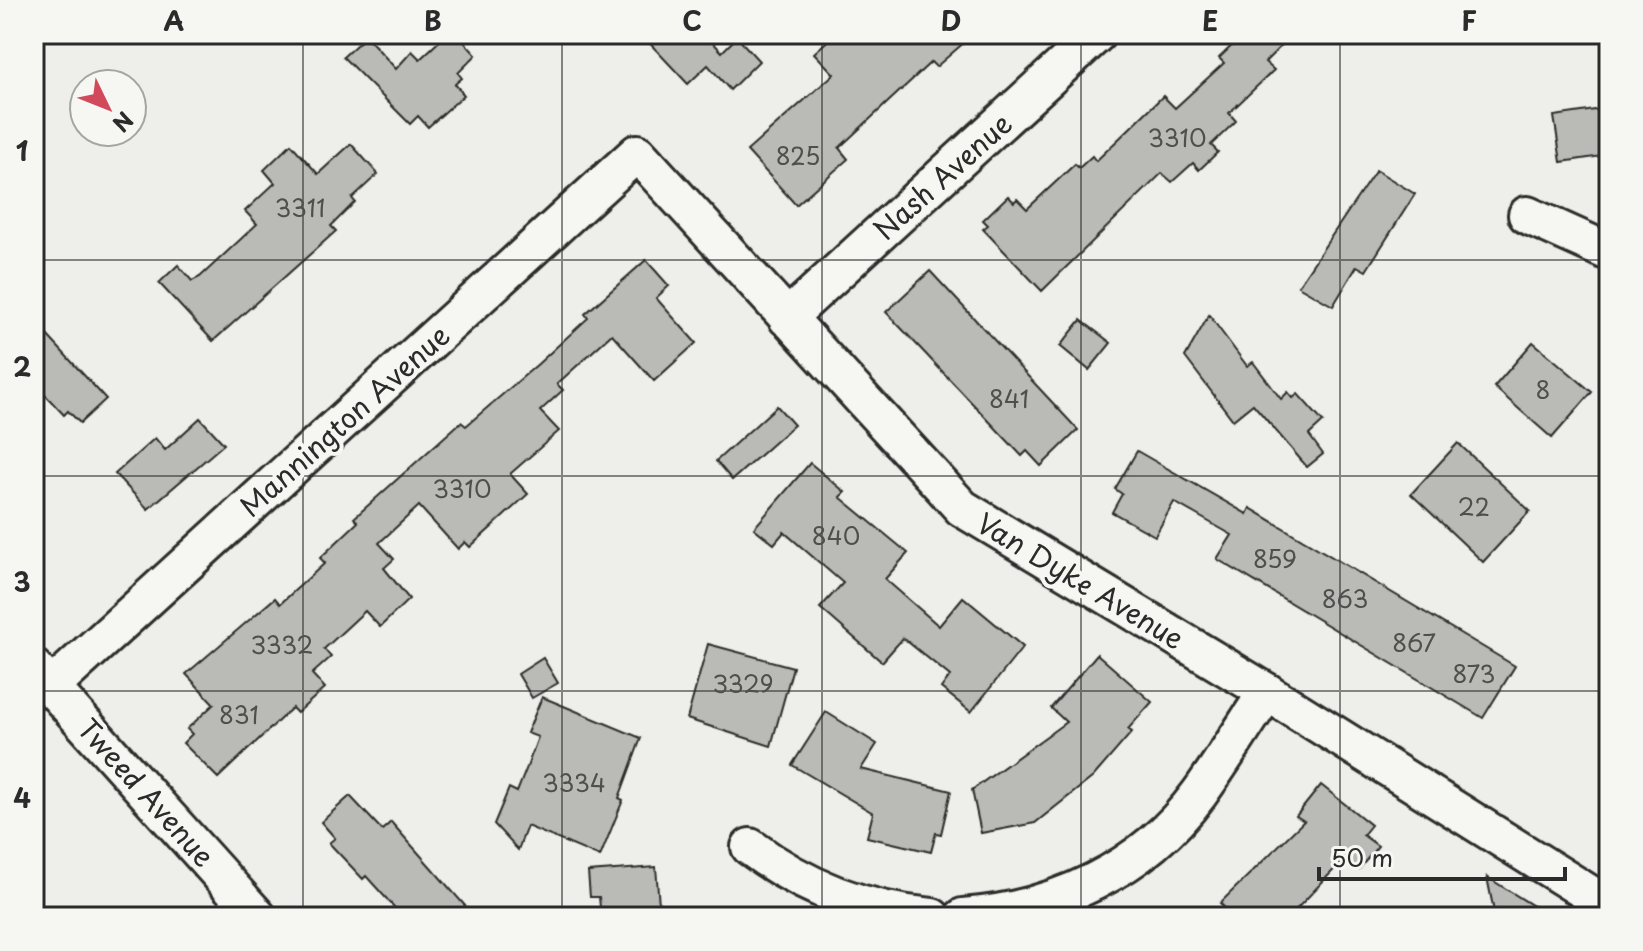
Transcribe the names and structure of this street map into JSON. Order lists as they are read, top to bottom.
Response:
{
  "streets": {
    "street": [
      "Nash Avenue",
      "Mannington Avenue",
      "Van Dyke Avenue",
      "Tweed Avenue"
    ]
  },
  "crossings": [
    ["Nash Avenue", "Van Dyke Avenue"],
    ["Mannington Avenue", "Van Dyke Avenue"],
    ["Mannington Avenue", "Tweed Avenue"]
  ],
  "house_numbers": [
    "3310",
    "825",
    "3311",
    "8",
    "841",
    "3310",
    "22",
    "840",
    "859",
    "863",
    "867",
    "3332",
    "873",
    "3329",
    "831",
    "3334"
  ],
  "scale_bar": "50 m",
  "north": "bottom right",
  "grid": {
    "columns": [
      "A",
      "B",
      "C",
      "D",
      "E",
      "F"
    ],
    "rows": [
      "1",
      "2",
      "3",
      "4"
    ]
  }
}
